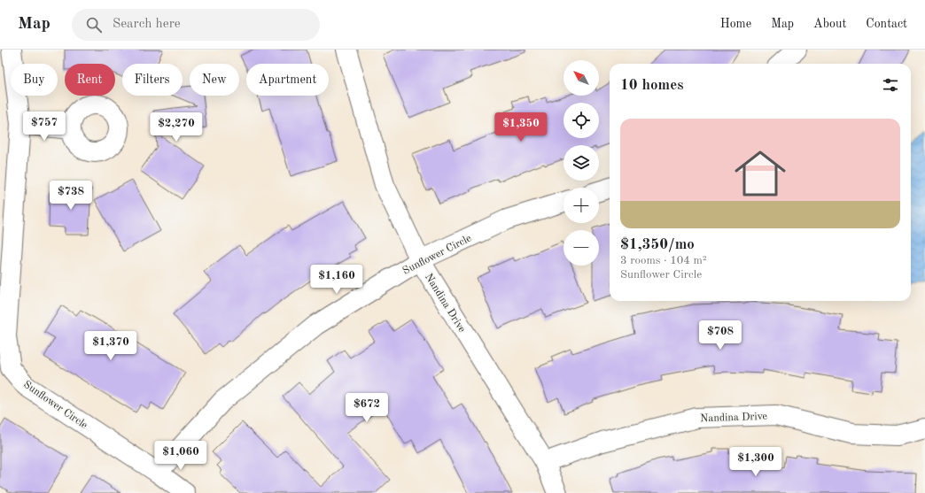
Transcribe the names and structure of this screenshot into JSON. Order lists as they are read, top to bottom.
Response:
{
  "streets": {
    "street": ["Sunflower Circle", "Nandina Drive"]
  },
  "crossings": [
    ["Sunflower Circle", "Nandina Drive"]
  ],
  "north": "top left",
  "page": {
    "header": "Map",
    "search": "Search here",
    "nav": [
      "Home",
      "Map",
      "About",
      "Contact"
    ],
    "map_buttons": ["+", "−"],
    "chip": [
      "Buy",
      "Rent",
      "Filters",
      "New",
      "Apartment"
    ],
    "heading": "10 homes",
    "list": [
      {
        "name": "$1,350/mo",
        "note": "3 rooms · 104 m² · Sunflower Circle"
      }
    ],
    "price": [
      "$757",
      "$2,270",
      "$1,350",
      "$738",
      "$1,160",
      "$708",
      "$1,370",
      "$672",
      "$1,060",
      "$1,300"
    ]
  }
}
